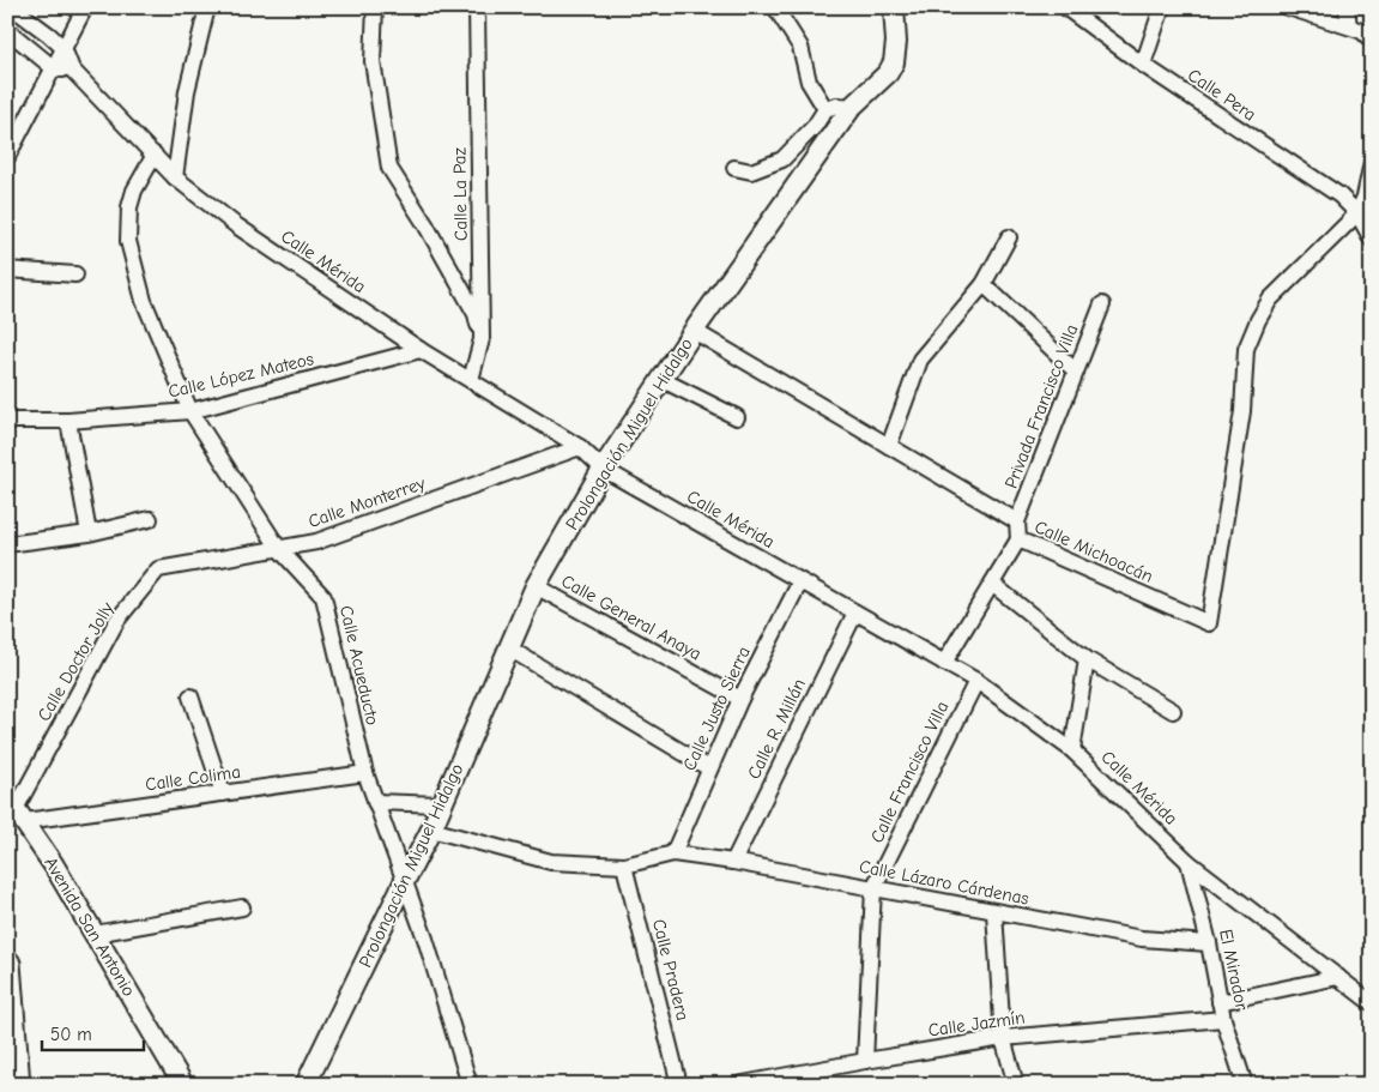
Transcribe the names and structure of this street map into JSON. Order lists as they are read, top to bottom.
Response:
{
  "streets": {
    "street": [
      "Calle Pera",
      "Calle La Paz",
      "Calle Mérida",
      "Calle López Mateos",
      "Privada Francisco Villa",
      "Prolongación Miguel Hidalgo",
      "Calle Monterrey",
      "Calle Michoacán",
      "Calle General Anaya",
      "Calle Doctor Jolly",
      "Calle Acueducto",
      "Calle Justo Sierra",
      "Calle R. Millán",
      "Calle Francisco Villa",
      "Calle Colima",
      "Calle Lázaro Cárdenas",
      "Avenida San Antonio",
      "Calle Pradera",
      "El Mirador",
      "Calle Jazmín"
    ]
  },
  "crossings": [
    ["Calle Pera", "Calle Michoacán"],
    ["Calle La Paz", "Calle Mérida"],
    ["Calle Mérida", "Calle López Mateos"],
    ["Calle Mérida", "Prolongación Miguel Hidalgo"],
    ["Calle Mérida", "Calle Monterrey"],
    ["Calle Mérida", "Calle Acueducto"],
    ["Calle Mérida", "Calle Justo Sierra"],
    ["Calle Mérida", "Calle R. Millán"],
    ["Calle Mérida", "Calle Francisco Villa"],
    ["Calle Mérida", "El Mirador"],
    ["Calle López Mateos", "Calle Acueducto"],
    ["Privada Francisco Villa", "Calle Michoacán"],
    ["Prolongación Miguel Hidalgo", "Calle Michoacán"],
    ["Prolongación Miguel Hidalgo", "Calle General Anaya"],
    ["Prolongación Miguel Hidalgo", "Calle Acueducto"],
    ["Calle Monterrey", "Calle Doctor Jolly"],
    ["Calle Monterrey", "Calle Acueducto"],
    ["Calle General Anaya", "Calle Justo Sierra"],
    ["Calle Doctor Jolly", "Calle Colima"],
    ["Calle Doctor Jolly", "Avenida San Antonio"],
    ["Calle Acueducto", "Calle Colima"],
    ["Calle Justo Sierra", "Calle Lázaro Cárdenas"],
    ["Calle R. Millán", "Calle Lázaro Cárdenas"],
    ["Calle Francisco Villa", "Calle Lázaro Cárdenas"],
    ["Calle Francisco Villa", "Calle Jazmín"],
    ["Calle Colima", "Avenida San Antonio"],
    ["Calle Lázaro Cárdenas", "El Mirador"],
    ["El Mirador", "Calle Jazmín"]
  ],
  "scale_bar": "50 m"
}
